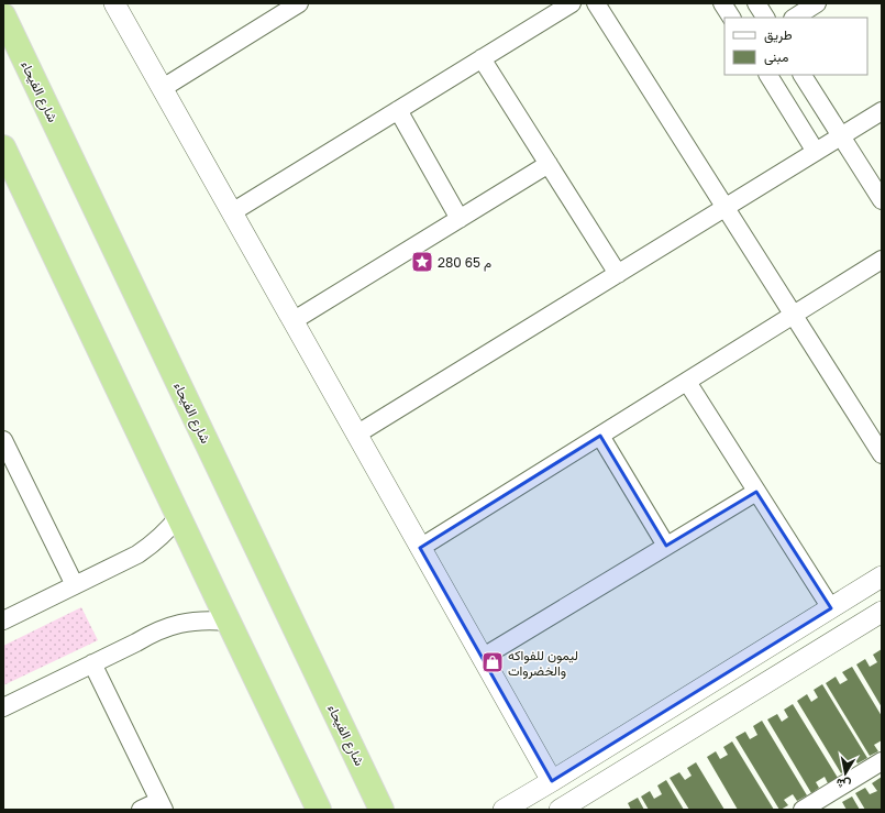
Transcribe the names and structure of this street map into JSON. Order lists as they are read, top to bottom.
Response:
{
  "streets": {
    "highway": ["شارع الفيحاء"]
  },
  "places": {
    "place": ["280 م 65"],
    "shop": ["ليمون للفواكه والخضروات"]
  },
  "legend": ["طريق", "مبنى"],
  "north": "bottom"
}
